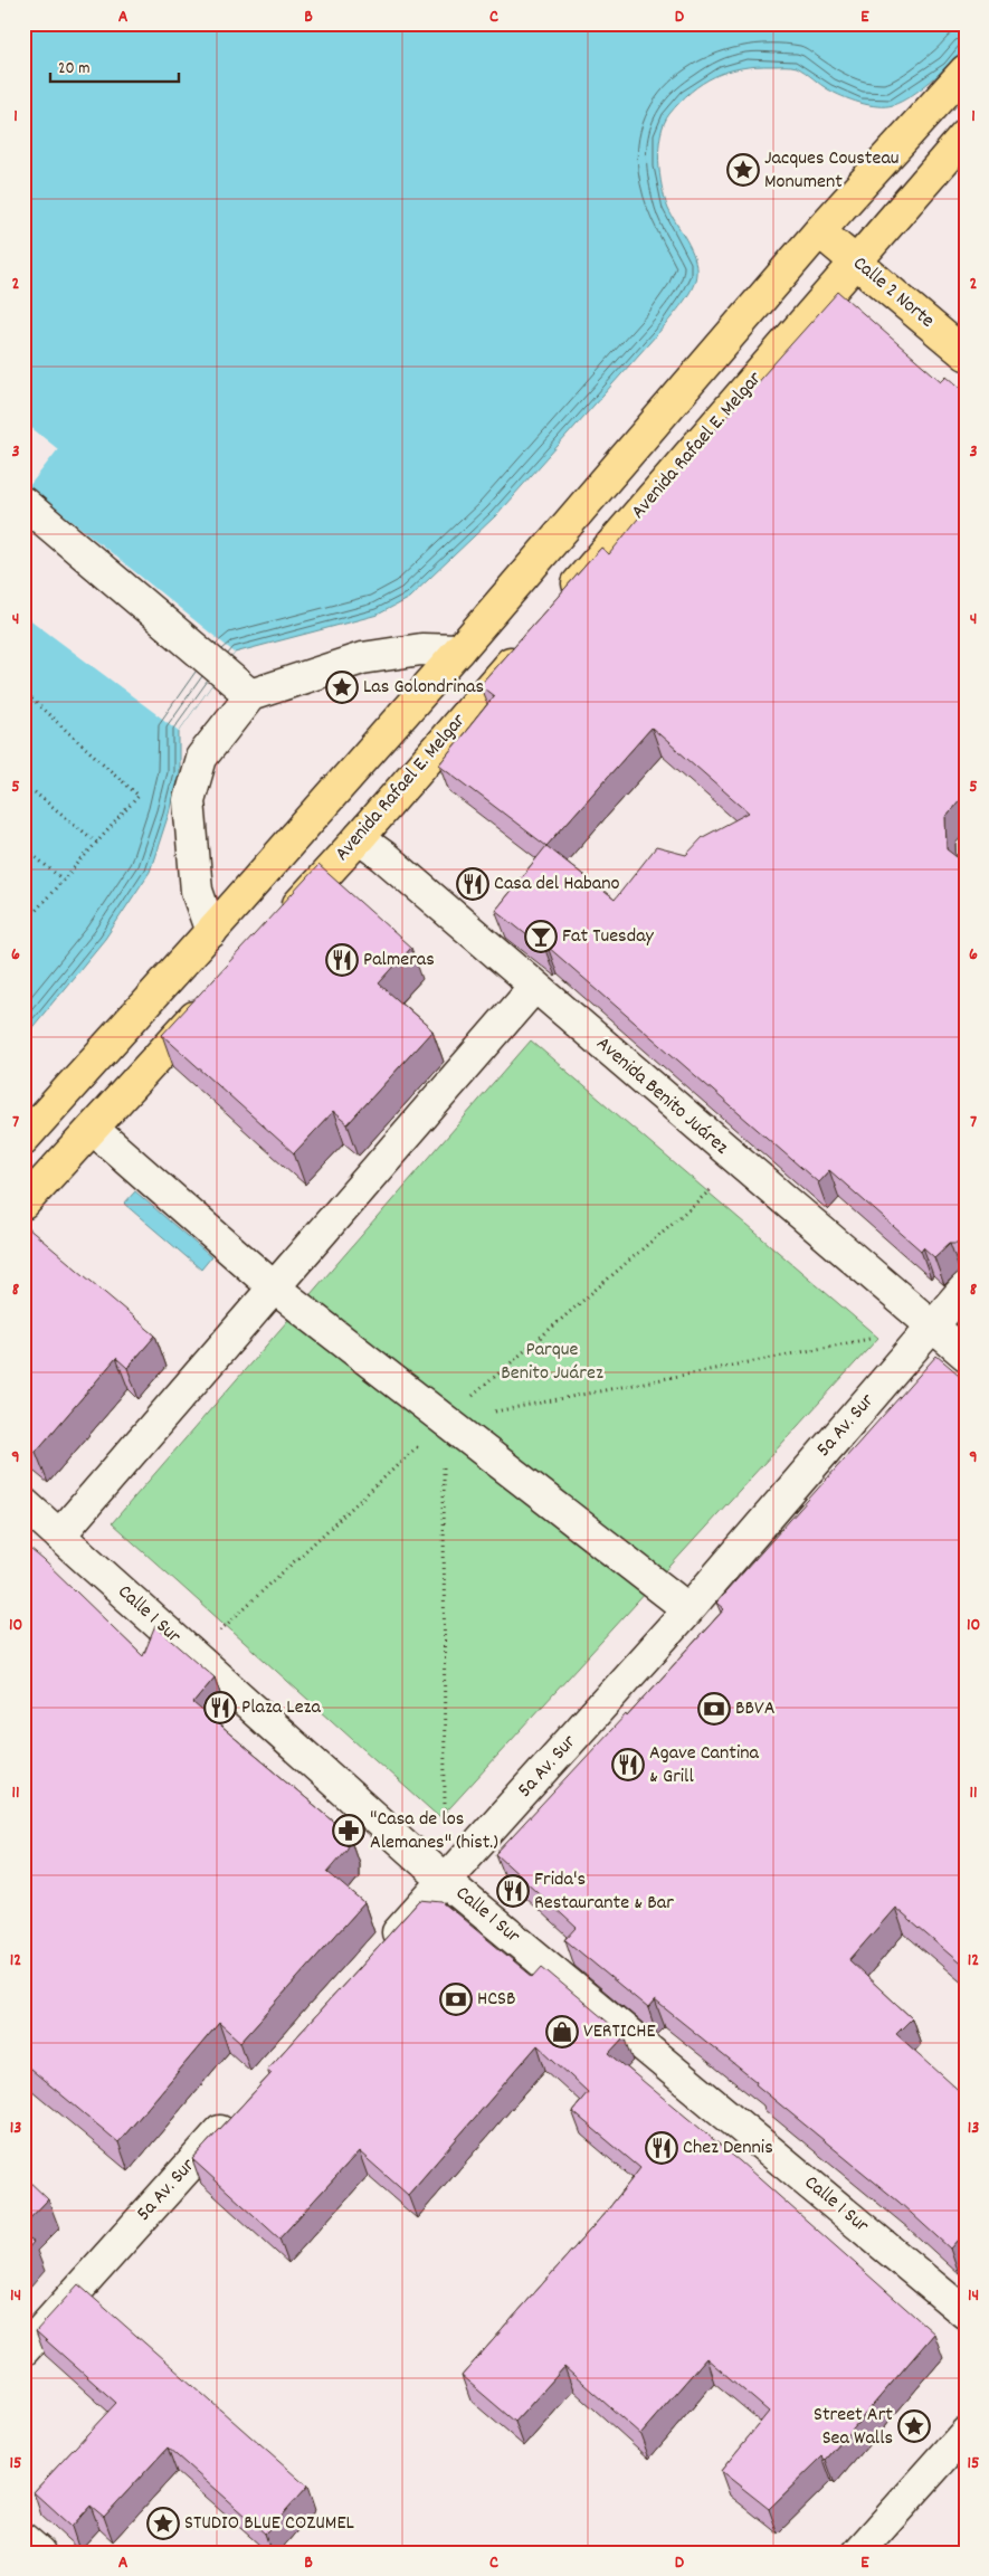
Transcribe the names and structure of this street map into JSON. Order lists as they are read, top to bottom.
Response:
{
  "streets": {
    "main road": ["Calle 2 Norte", "Avenida Rafael E. Melgar"],
    "street": ["Avenida Benito Juárez", "5a Av. Sur", "Calle 1 Sur"]
  },
  "crossings": [
    ["Calle 2 Norte", "Avenida Rafael E. Melgar"],
    ["Avenida Rafael E. Melgar", "Avenida Benito Juárez"],
    ["Avenida Benito Juárez", "5a Av. Sur"],
    ["5a Av. Sur", "Calle 1 Sur"]
  ],
  "parks": ["Parque Benito Juárez"],
  "places": {
    "place": [
      "Jacques Cousteau Monument",
      "Las Golondrinas",
      "Street Art Sea Walls",
      "STUDIO BLUE COZUMEL"
    ],
    "restaurant": [
      "Casa del Habano",
      "Palmeras",
      "Plaza Leza",
      "Agave Cantina & Grill",
      "Frida's Restaurante & Bar",
      "Chez Dennis"
    ],
    "bar": ["Fat Tuesday"],
    "bank": ["BBVA", "HCSB"],
    "pharmacy": ["\"Casa de los Alemanes\" (hist.)"],
    "shop": ["VERTICHE"]
  },
  "scale_bar": "20 m",
  "grid": {
    "columns": [
      "A",
      "B",
      "C",
      "D",
      "E"
    ],
    "rows": [
      "1",
      "2",
      "3",
      "4",
      "5",
      "6",
      "7",
      "8",
      "9",
      "10",
      "11",
      "12",
      "13",
      "14",
      "15"
    ]
  }
}
